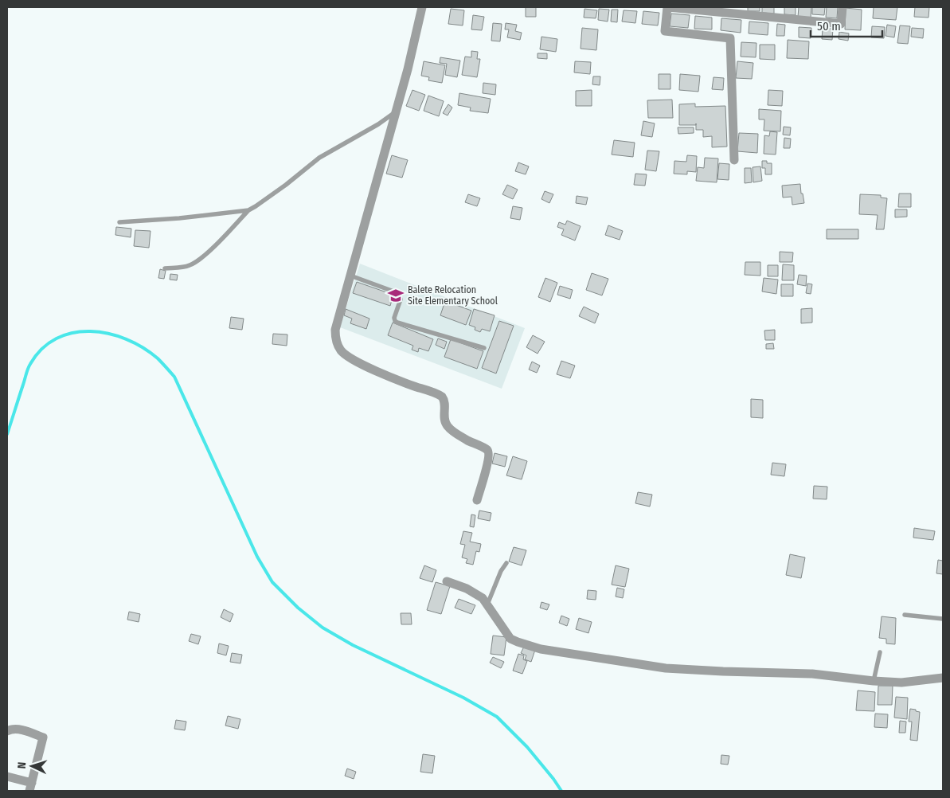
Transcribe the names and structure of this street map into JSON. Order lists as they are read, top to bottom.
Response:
{
  "places": {
    "school or university": ["Balete Relocation Site Elementary School"]
  },
  "scale_bar": "50 m",
  "north": "left"
}
